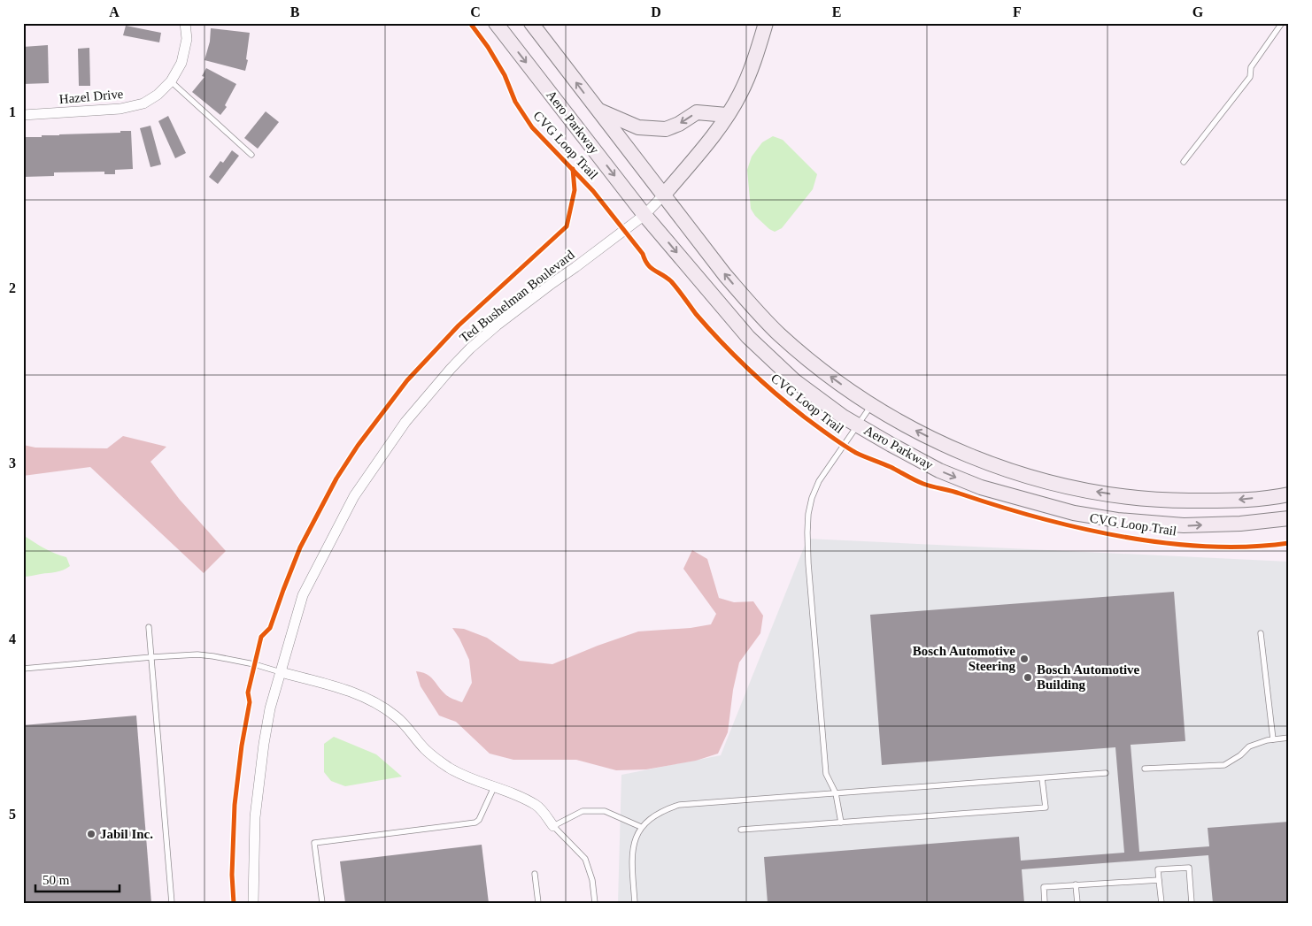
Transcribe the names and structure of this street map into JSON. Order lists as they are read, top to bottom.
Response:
{
  "streets": {
    "main road": ["Aero Parkway"],
    "street": ["Hazel Drive", "Ted Bushelman Boulevard"],
    "cycle path": ["CVG Loop Trail"]
  },
  "crossings": [
    ["Aero Parkway", "Ted Bushelman Boulevard"]
  ],
  "places": ["Bosch Automotive Steering", "Bosch Automotive Building", "Jabil Inc."],
  "scale_bar": "50 m",
  "grid": {
    "columns": [
      "A",
      "B",
      "C",
      "D",
      "E",
      "F",
      "G"
    ],
    "rows": [
      "1",
      "2",
      "3",
      "4",
      "5"
    ]
  }
}
